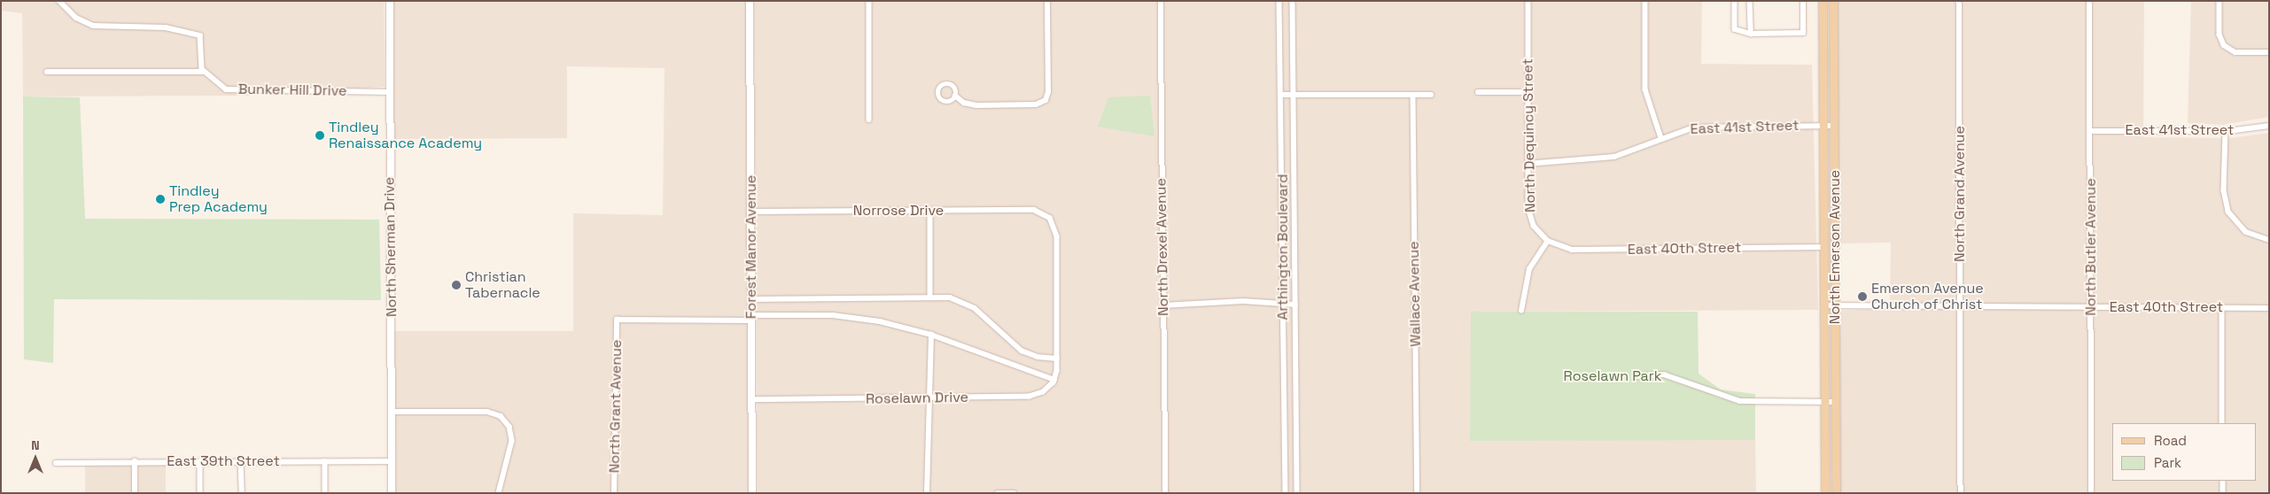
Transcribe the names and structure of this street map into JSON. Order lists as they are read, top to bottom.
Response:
{
  "streets": {
    "main road": ["North Sherman Drive", "Forest Manor Avenue", "North Emerson Avenue"],
    "street": [
      "Bunker Hill Drive",
      "East 41st Street",
      "North Dequincy Street",
      "North Grand Avenue",
      "Norrose Drive",
      "North Drexel Avenue",
      "Arthington Boulevard",
      "North Butler Avenue",
      "East 40th Street",
      "Wallace Avenue",
      "Roselawn Drive",
      "North Grant Avenue",
      "East 39th Street"
    ]
  },
  "crossings": [
    ["Bunker Hill Drive", "North Sherman Drive"],
    ["East 41st Street", "North Dequincy Street"],
    ["East 41st Street", "North Emerson Avenue"],
    ["East 41st Street", "North Butler Avenue"],
    ["North Dequincy Street", "East 40th Street"],
    ["North Grand Avenue", "East 40th Street"],
    ["Norrose Drive", "Forest Manor Avenue"],
    ["North Sherman Drive", "East 39th Street"],
    ["Forest Manor Avenue", "Roselawn Drive"],
    ["Forest Manor Avenue", "North Grant Avenue"],
    ["North Emerson Avenue", "East 40th Street"],
    ["North Butler Avenue", "East 40th Street"]
  ],
  "parks": ["Roselawn Park"],
  "places": [
    "Tindley Renaissance Academy",
    "Tindley Prep Academy",
    "Christian Tabernacle",
    "Emerson Avenue Church of Christ"
  ],
  "legend": ["Road", "Park"],
  "north": "top"
}
